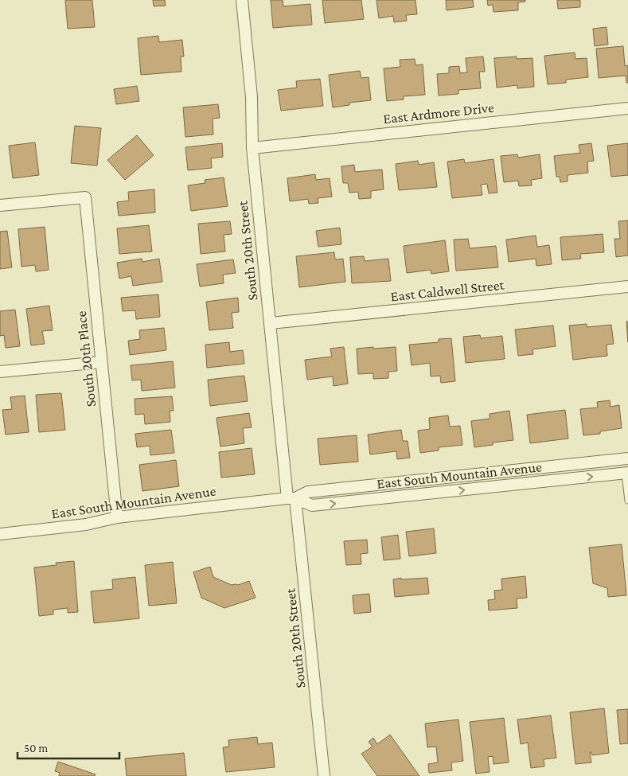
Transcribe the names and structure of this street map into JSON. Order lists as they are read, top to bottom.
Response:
{
  "streets": {
    "street": [
      "East Ardmore Drive",
      "South 20th Street",
      "East Caldwell Street",
      "South 20th Place",
      "East South Mountain Avenue"
    ]
  },
  "crossings": [
    ["East Ardmore Drive", "South 20th Street"],
    ["South 20th Street", "East Caldwell Street"],
    ["South 20th Street", "East South Mountain Avenue"],
    ["South 20th Place", "East South Mountain Avenue"]
  ],
  "scale_bar": "50 m"
}
